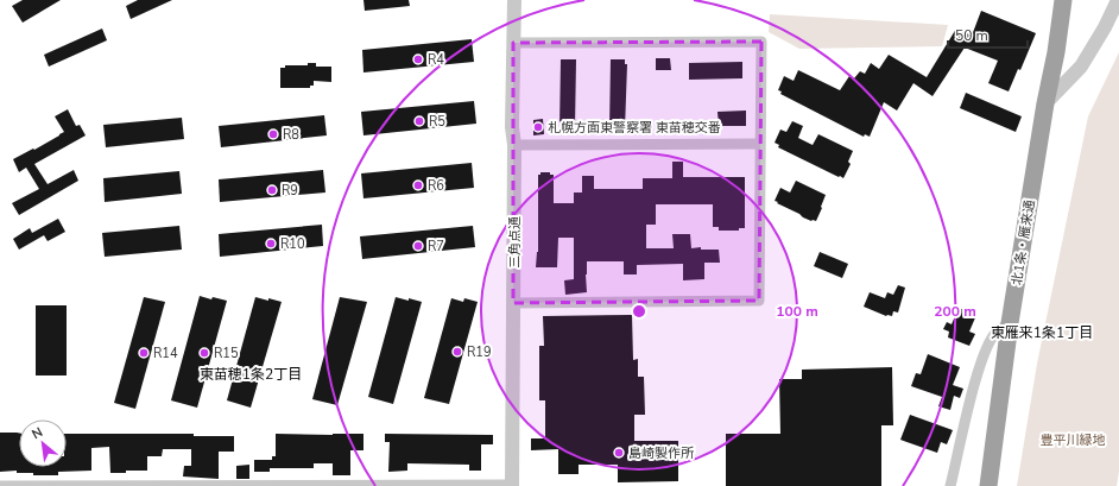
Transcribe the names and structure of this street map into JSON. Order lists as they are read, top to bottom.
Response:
{
  "streets": {
    "highway": ["北1条・雁来通"],
    "street": ["三角点通"]
  },
  "districts": ["東雁来1条1丁目", "東苗穂1条2丁目"],
  "parks": ["豊平川緑地"],
  "places": [
    "R4",
    "R5",
    "札幌方面東警察署 東苗穂交番",
    "R8",
    "R6",
    "R9",
    "R10",
    "R7",
    "R19",
    "R14",
    "R15",
    "島崎製作所"
  ],
  "scale_bar": "50 m",
  "north": "top left",
  "rings": ["100 m", "200 m"]
}
